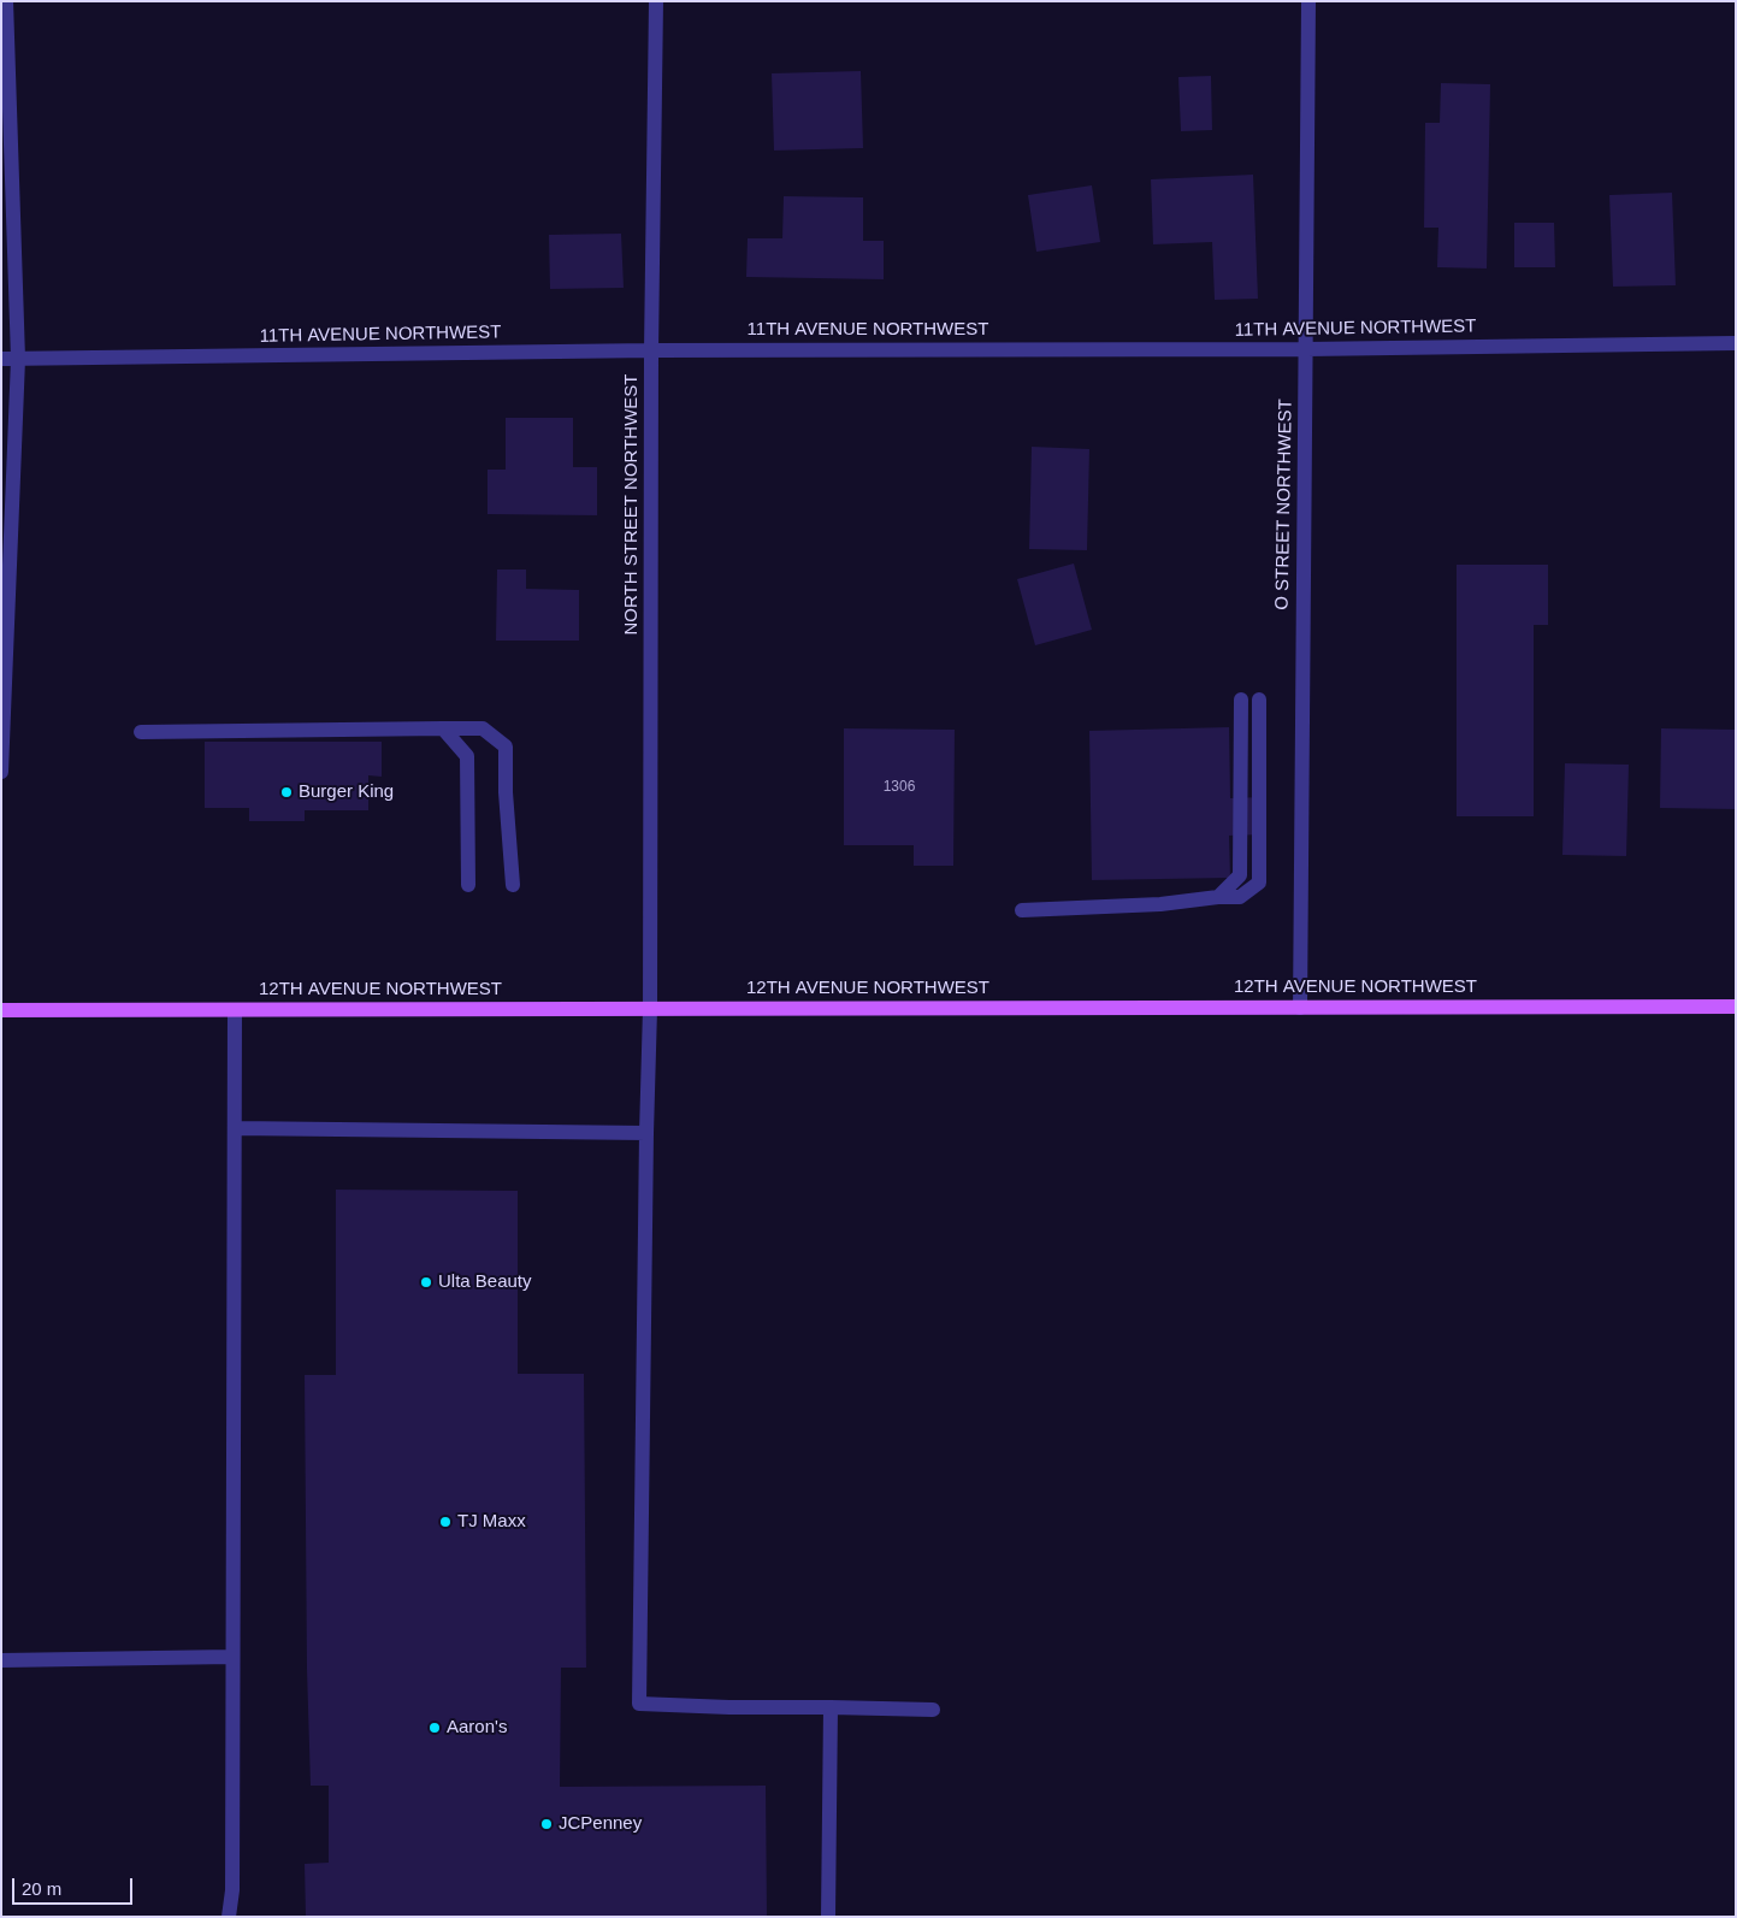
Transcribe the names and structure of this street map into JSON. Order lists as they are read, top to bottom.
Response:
{
  "streets": {
    "main road": ["12TH AVENUE NORTHWEST"],
    "street": ["11TH AVENUE NORTHWEST", "NORTH STREET NORTHWEST", "O STREET NORTHWEST"]
  },
  "crossings": [
    ["11TH AVENUE NORTHWEST", "NORTH STREET NORTHWEST"],
    ["11TH AVENUE NORTHWEST", "O STREET NORTHWEST"],
    ["NORTH STREET NORTHWEST", "12TH AVENUE NORTHWEST"],
    ["O STREET NORTHWEST", "12TH AVENUE NORTHWEST"]
  ],
  "places": [
    "Burger King",
    "Ulta Beauty",
    "TJ Maxx",
    "Aaron's",
    "JCPenney"
  ],
  "house_numbers": ["1306"],
  "scale_bar": "20 m"
}
